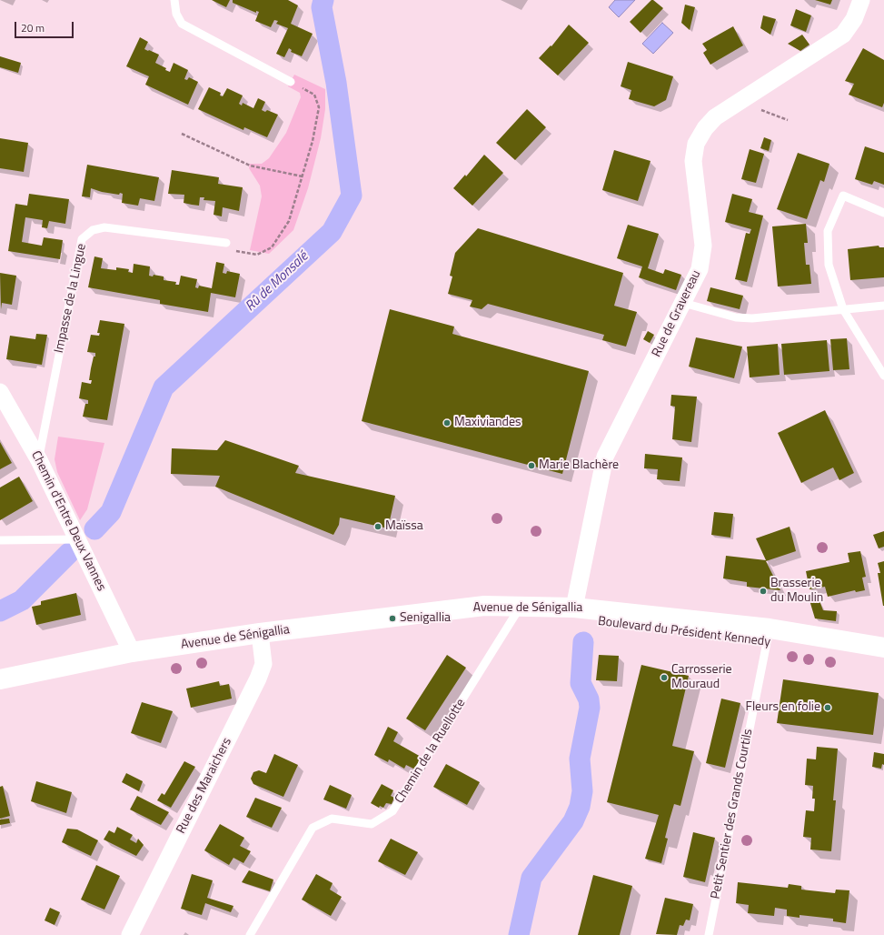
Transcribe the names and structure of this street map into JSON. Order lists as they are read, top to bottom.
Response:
{
  "streets": {
    "main road": ["Avenue de Sénigallia", "Boulevard du Président Kennedy"],
    "street": ["Rue de Gravereau", "Chemin d'Entre Deux Vannes", "Rue des Maraichers"],
    "lane": ["Impasse de la Lingue", "Chemin de la Ruellotte", "Petit Sentier des Grands Courtils"]
  },
  "crossings": [
    ["Impasse de la Lingue", "Chemin d'Entre Deux Vannes"],
    ["Rue de Gravereau", "Avenue de Sénigallia"],
    ["Chemin d'Entre Deux Vannes", "Avenue de Sénigallia"],
    ["Avenue de Sénigallia", "Boulevard du Président Kennedy"],
    ["Avenue de Sénigallia", "Chemin de la Ruellotte"],
    ["Avenue de Sénigallia", "Rue des Maraichers"],
    ["Avenue de Sénigallia", "Petit Sentier des Grands Courtils"],
    ["Boulevard du Président Kennedy", "Chemin de la Ruellotte"],
    ["Boulevard du Président Kennedy", "Petit Sentier des Grands Courtils"]
  ],
  "water": ["Rû de Monsalé"],
  "places": [
    "Maxiviandes",
    "Marie Blachère",
    "Maïssa",
    "Brasserie du Moulin",
    "Senigallia",
    "Carrosserie Mouraud",
    "Fleurs en folie"
  ],
  "scale_bar": "20 m"
}
